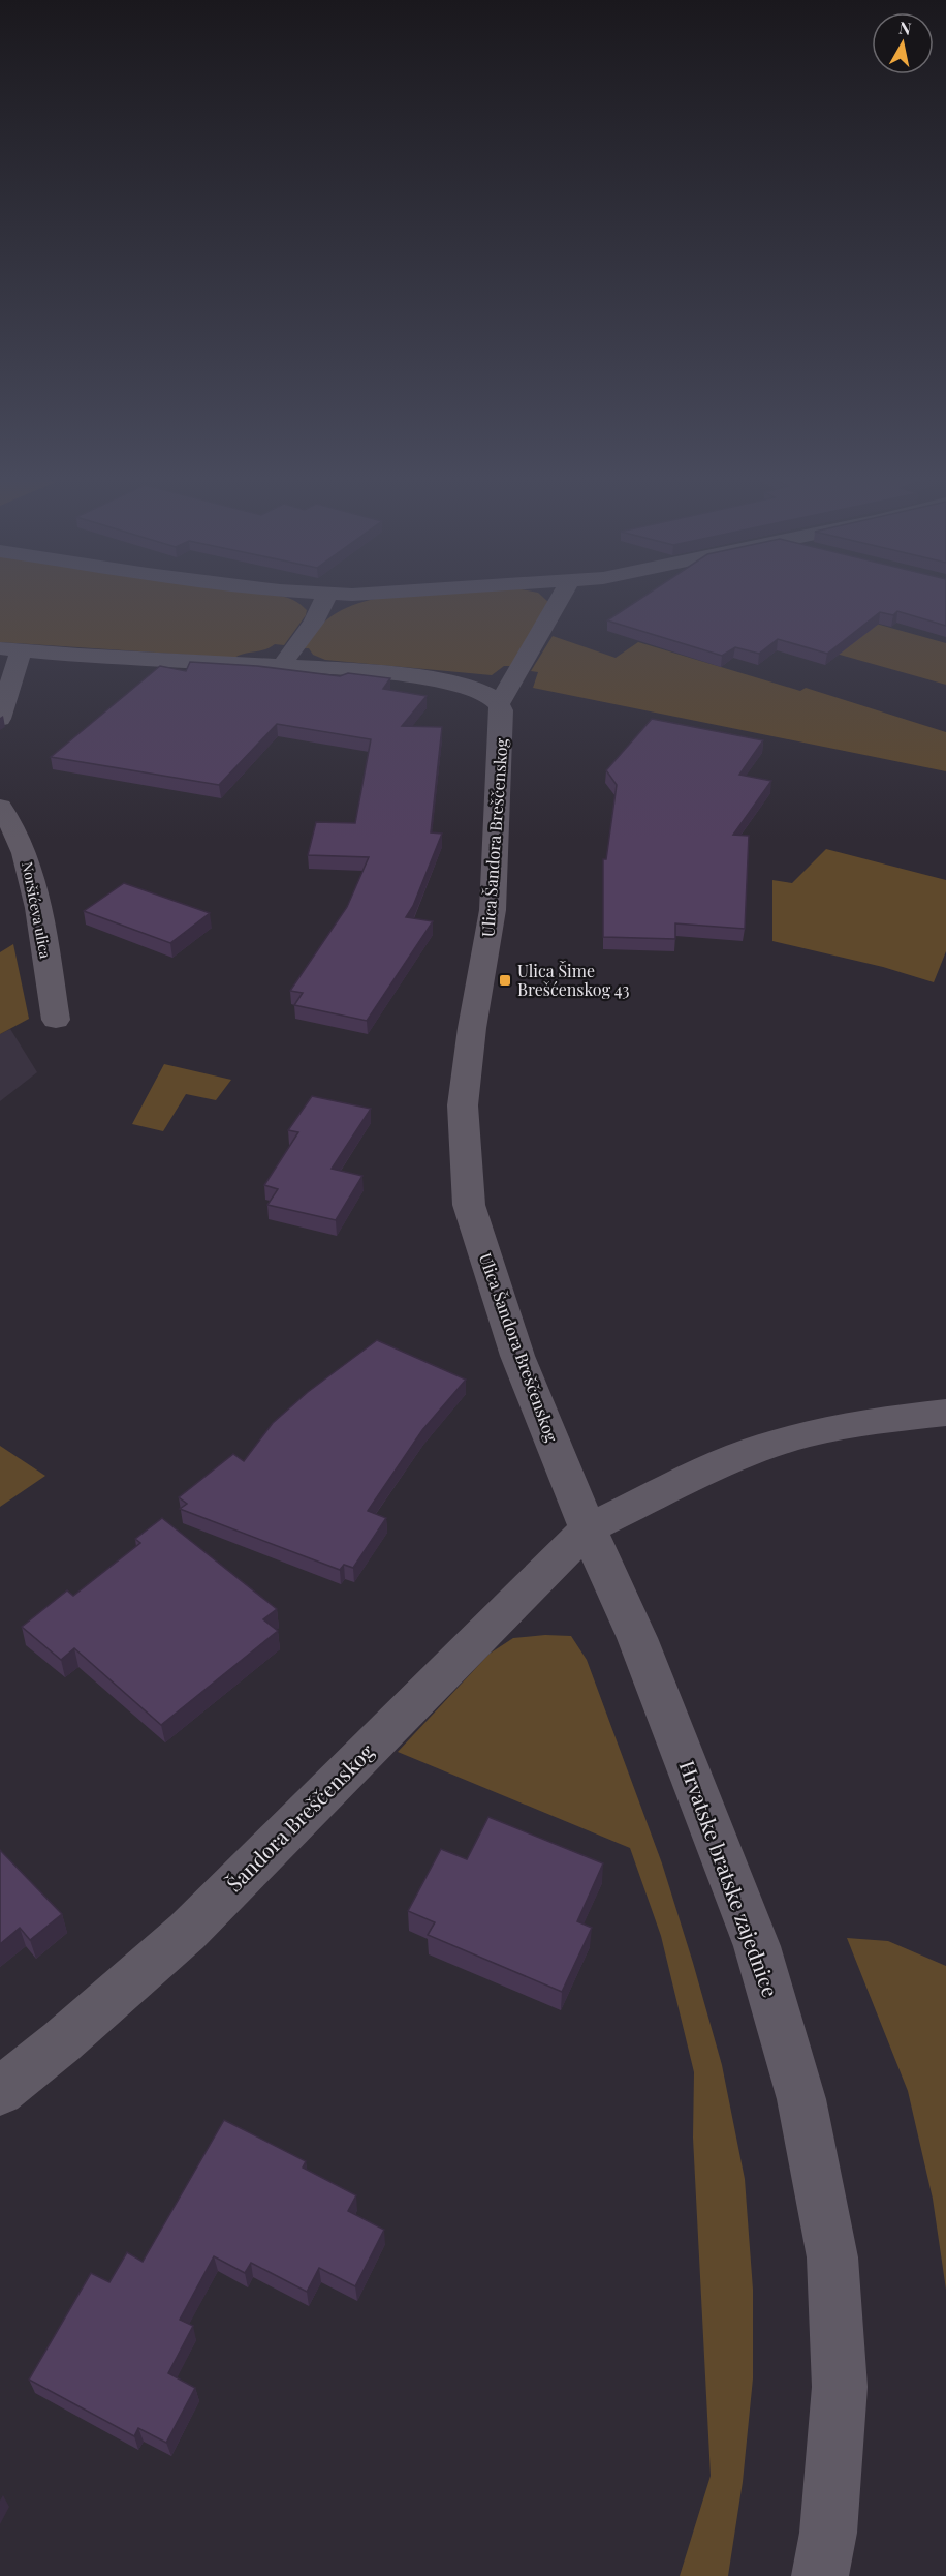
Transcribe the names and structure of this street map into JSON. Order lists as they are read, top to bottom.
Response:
{
  "streets": {
    "street": [
      "Ulica Šandora Breščenskog",
      "Noršićeva ulica",
      "Šandora Breščenskog",
      "Hrvatske bratske zajednice"
    ]
  },
  "crossings": [
    ["Ulica Šandora Breščenskog", "Šandora Breščenskog"],
    ["Ulica Šandora Breščenskog", "Hrvatske bratske zajednice"],
    ["Šandora Breščenskog", "Hrvatske bratske zajednice"]
  ],
  "places": {
    "transit": ["Ulica Šime Brešćenskog 43"]
  },
  "north": "top"
}
